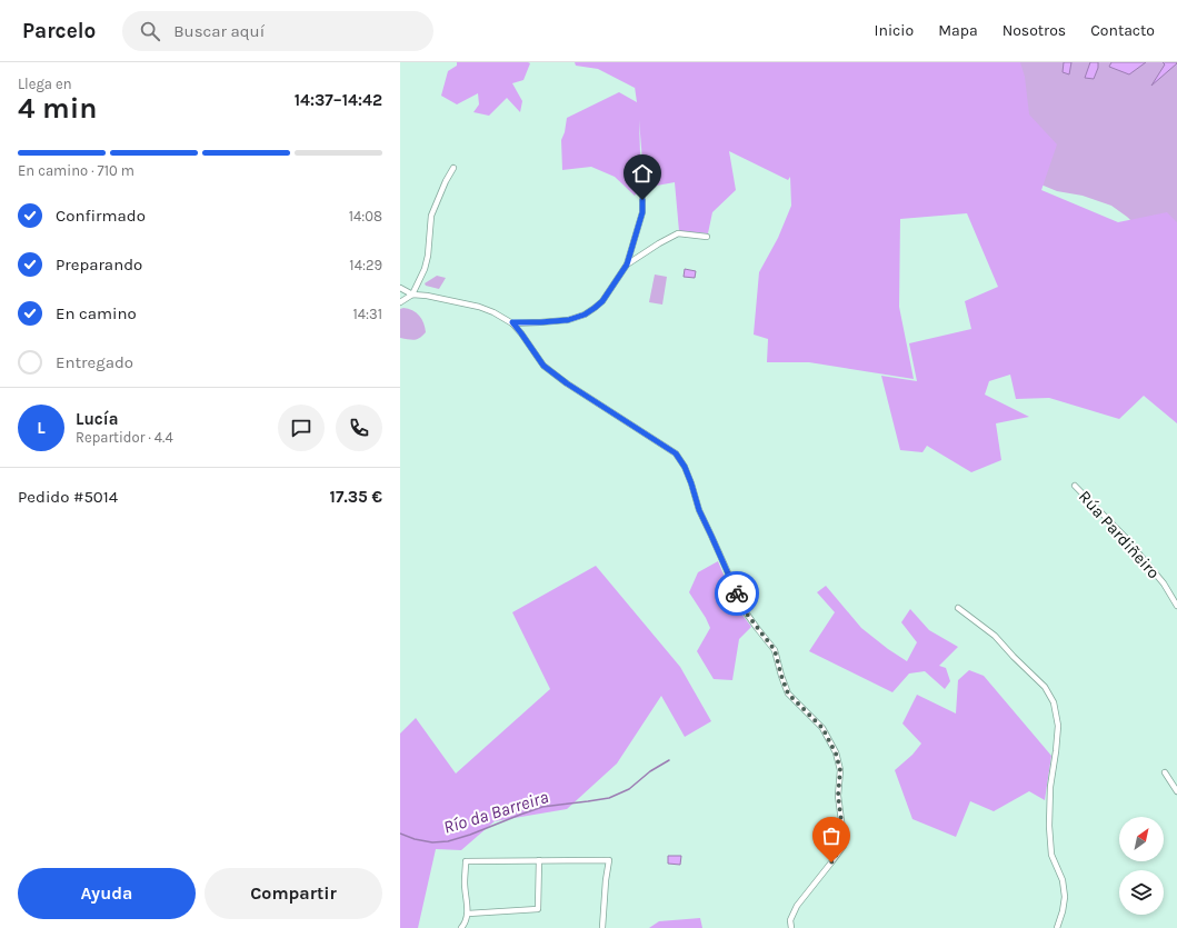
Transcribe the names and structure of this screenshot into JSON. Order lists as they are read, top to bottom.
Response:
{
  "streets": {
    "street": ["Rúa Pardiñeiro"]
  },
  "water": ["Río da Barreira"],
  "north": "top right",
  "page": {
    "header": "Parcelo",
    "search": "Buscar aquí",
    "nav": [
      "Inicio",
      "Mapa",
      "Nosotros",
      "Contacto"
    ],
    "heading": ["4 min", "Llega en", "14:37–14:42"],
    "panel": [
      "Lucía",
      "Repartidor · 4.4",
      "Pedido #5014",
      "17.35 €"
    ],
    "bar": "En camino · 710 m",
    "list": [
      ["Confirmado", "14:08"],
      ["Preparando", "14:29"],
      ["En camino", "14:31"],
      "Entregado"
    ],
    "round": "L",
    "buttons": ["Ayuda", "Compartir"]
  }
}
